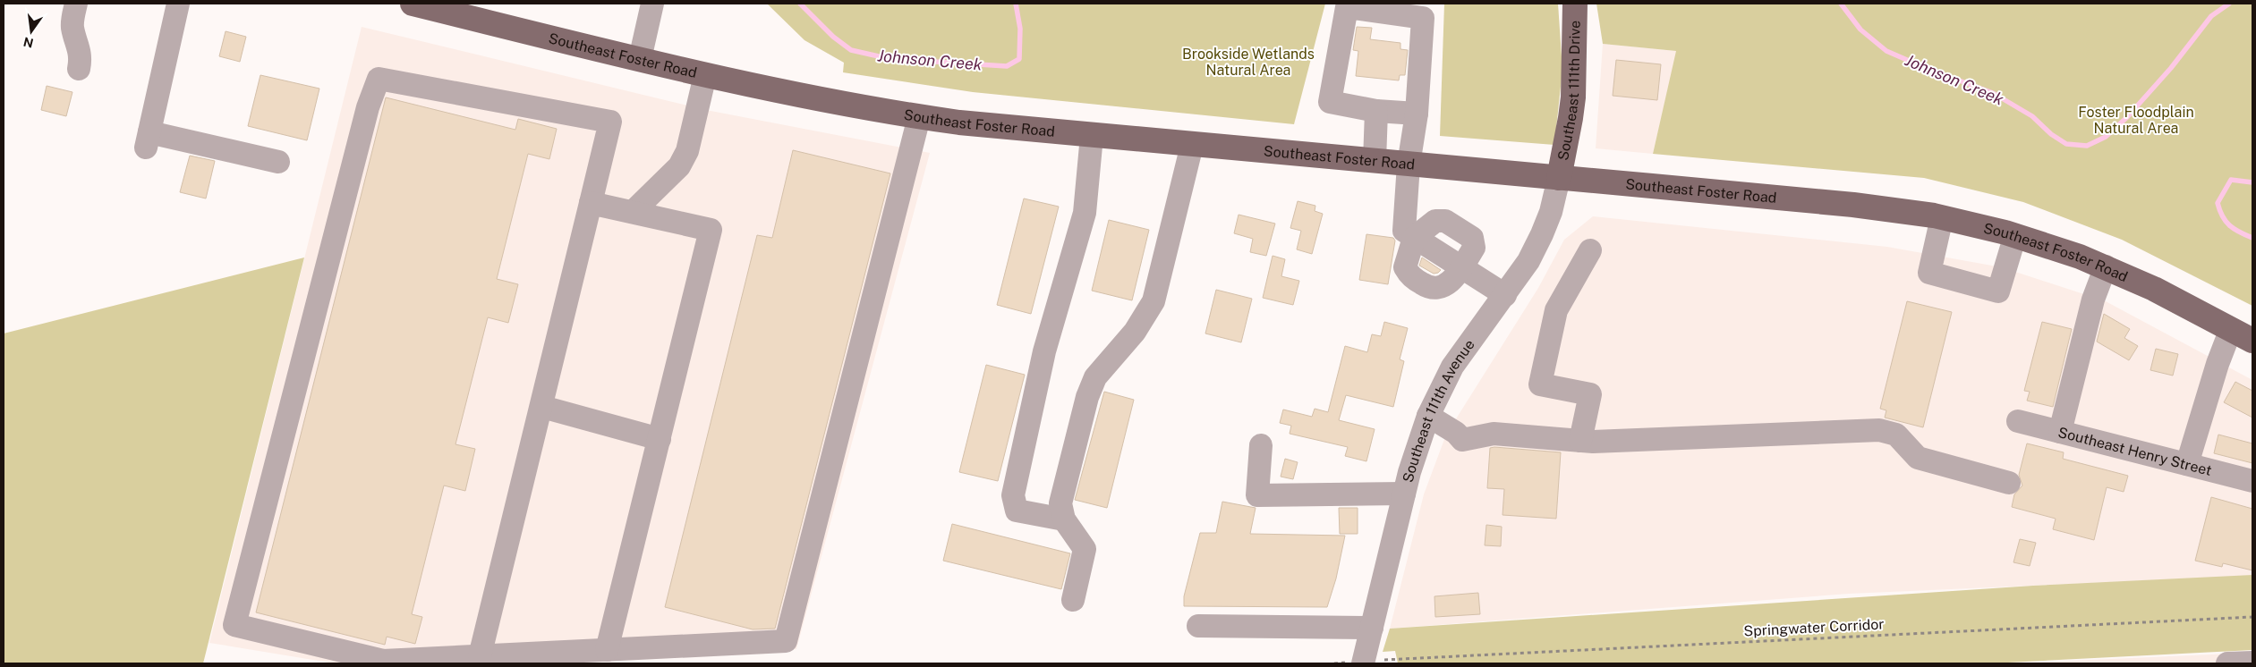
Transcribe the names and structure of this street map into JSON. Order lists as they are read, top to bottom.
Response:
{
  "streets": {
    "main road": ["Southeast Foster Road", "Southeast 111th Drive"],
    "street": ["Southeast 111th Avenue", "Southeast Henry Street"],
    "path": ["Springwater Corridor"]
  },
  "crossings": [
    ["Southeast Foster Road", "Southeast 111th Drive"],
    ["Southeast Foster Road", "Southeast 111th Avenue"],
    ["Southeast 111th Drive", "Southeast 111th Avenue"],
    ["Southeast 111th Avenue", "Springwater Corridor"]
  ],
  "water": ["Johnson Creek"],
  "parks": ["Brookside Wetlands Natural Area", "Foster Floodplain Natural Area"],
  "north": "bottom"
}
